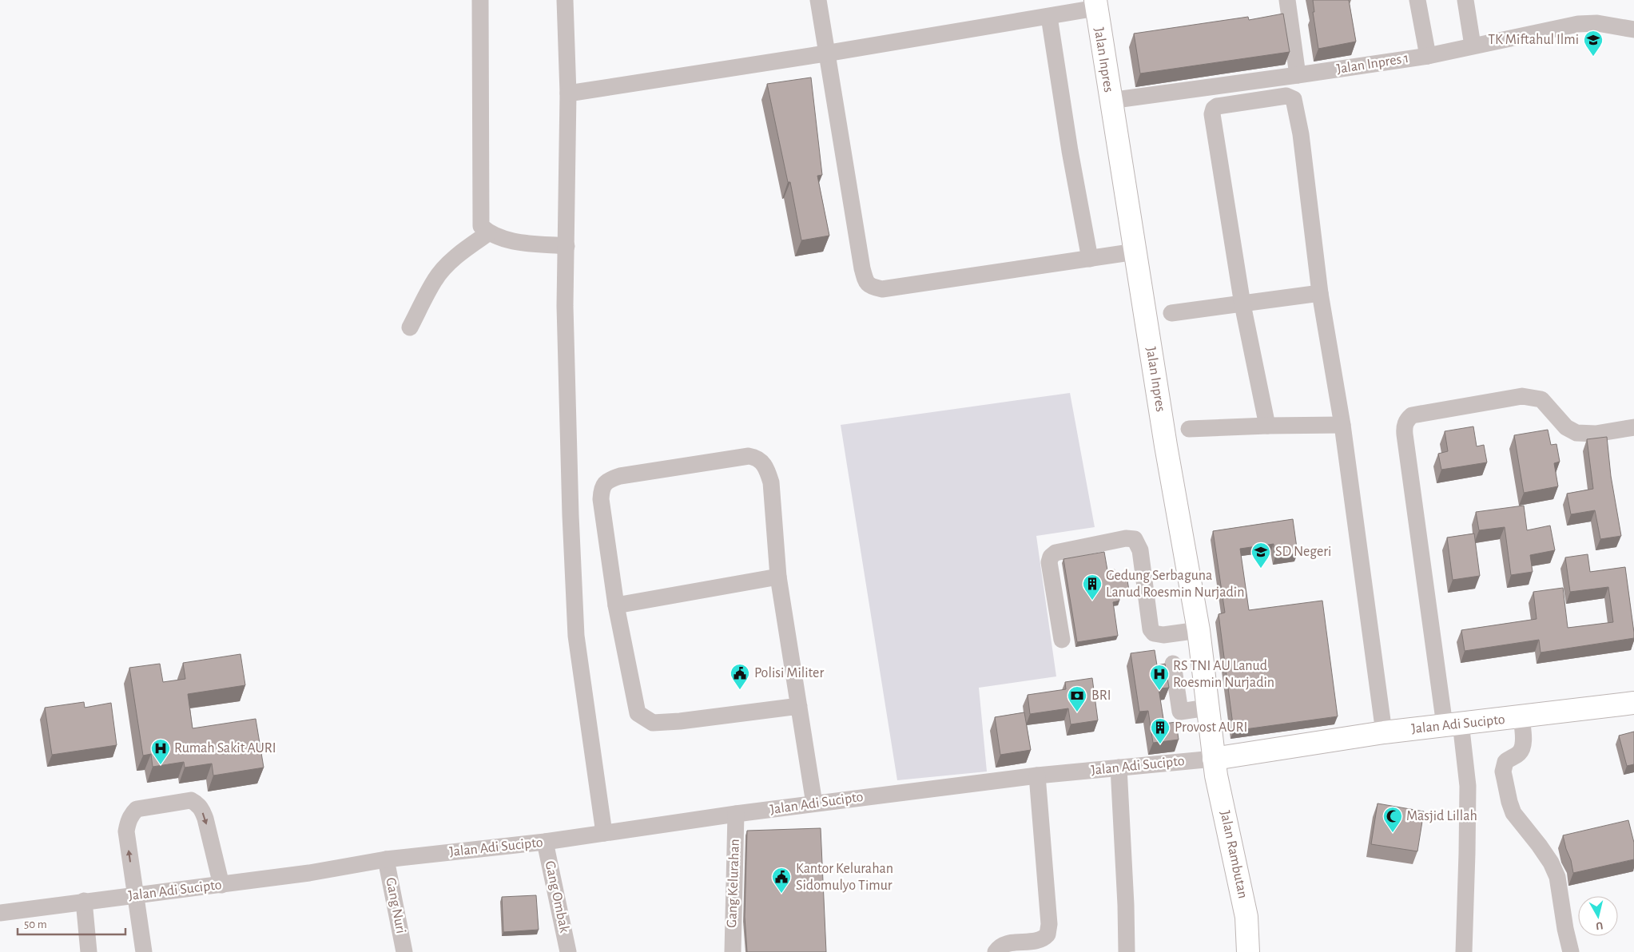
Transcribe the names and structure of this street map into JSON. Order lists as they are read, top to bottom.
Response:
{
  "streets": {
    "main road": ["Jalan Inpres", "Jalan Adi Sucipto", "Jalan Rambutan"],
    "street": [
      "Jalan Inpres 1",
      "Gang Kelurahan",
      "Gang Ombak",
      "Gang Nuri"
    ]
  },
  "crossings": [
    ["Jalan Inpres", "Jalan Inpres 1"],
    ["Jalan Inpres", "Jalan Adi Sucipto"],
    ["Jalan Inpres", "Jalan Rambutan"],
    ["Jalan Adi Sucipto", "Jalan Rambutan"],
    ["Jalan Adi Sucipto", "Gang Kelurahan"],
    ["Jalan Adi Sucipto", "Gang Ombak"],
    ["Jalan Adi Sucipto", "Gang Nuri"]
  ],
  "places": {
    "school or university": ["TK Miftahul Ilmi", "SD Negeri"],
    "building": ["Gedung Serbaguna Lanud Roesmin Nurjadin", "Provost AURI"],
    "public building": ["Polisi Militer", "Kantor Kelurahan Sidomulyo Timur"],
    "hospital": ["RS TNI AU Lanud Roesmin Nurjadin", "Rumah Sakit AURI"],
    "bank": ["BRI"],
    "mosque": ["Masjid Lillah"]
  },
  "scale_bar": "50 m",
  "north": "bottom"
}
